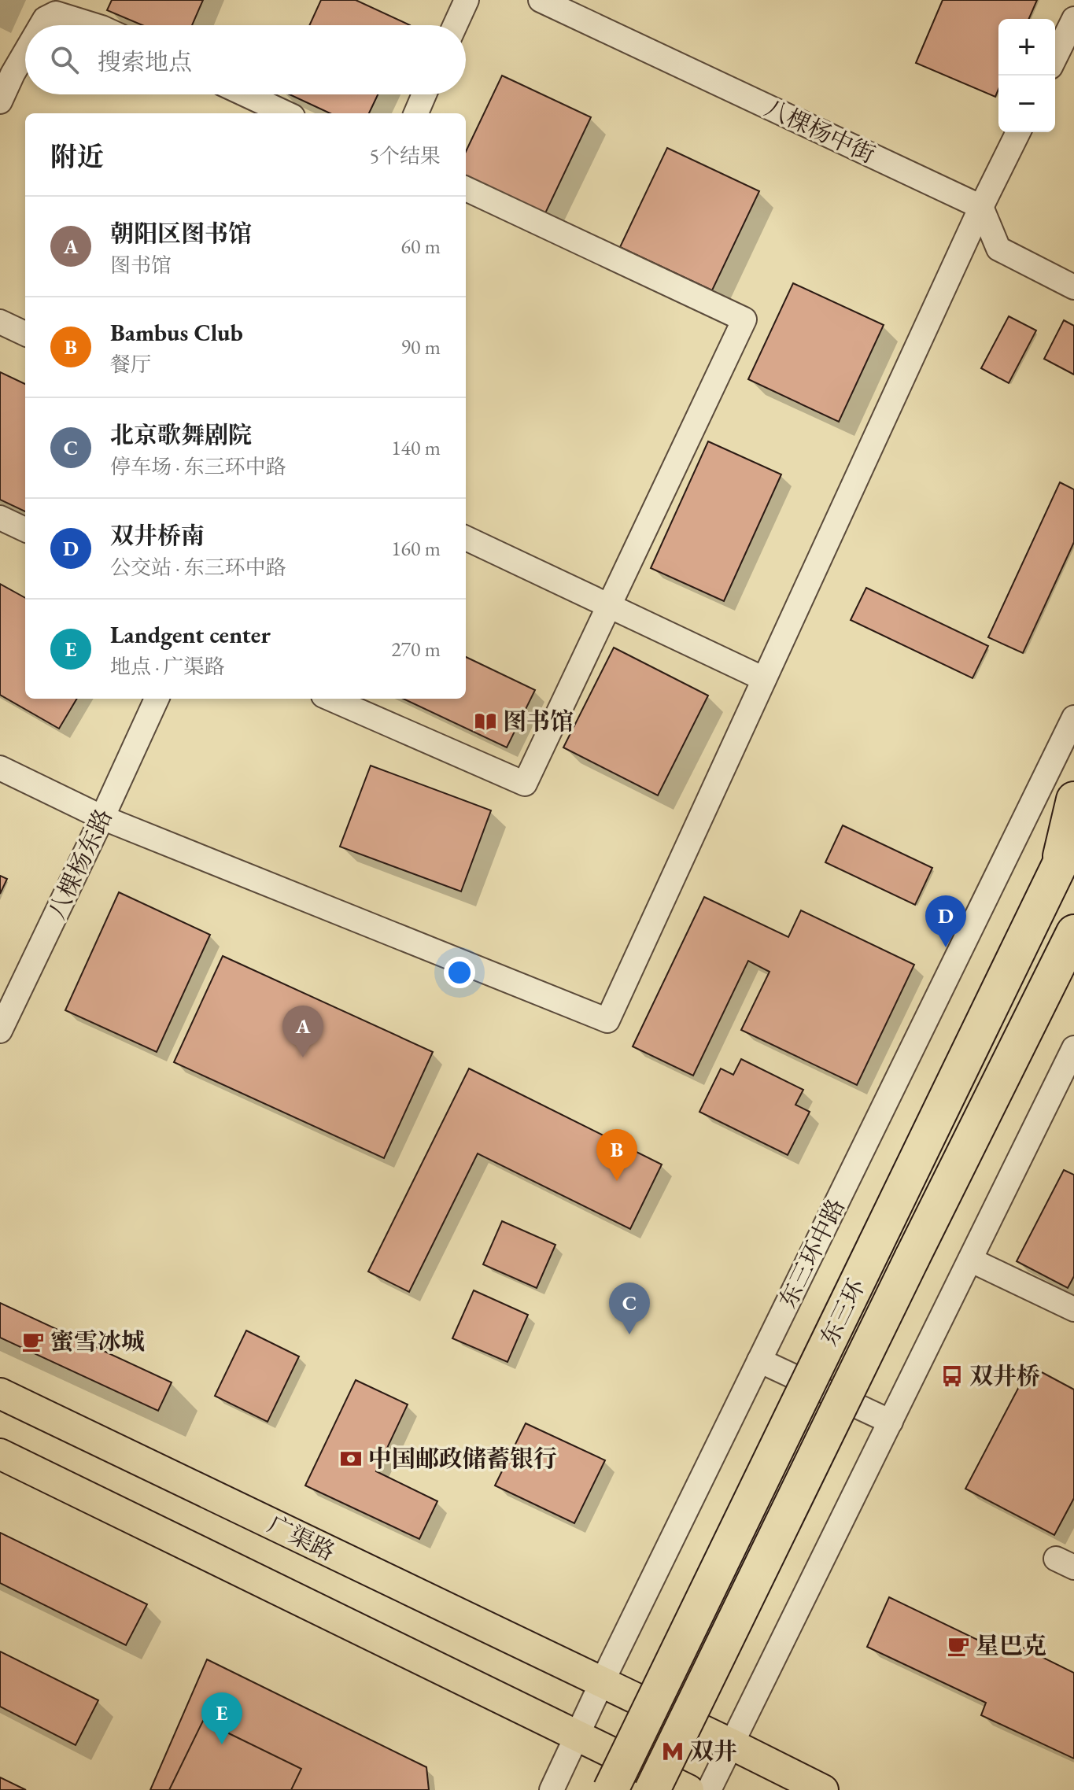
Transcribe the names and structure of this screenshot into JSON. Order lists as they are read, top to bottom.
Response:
{
  "streets": {
    "highway": ["东三环"],
    "main road": ["广渠路"],
    "street": ["八棵杨中街", "八棵杨东路", "东三环中路"]
  },
  "crossings": [
    ["东三环中路", "广渠路"]
  ],
  "places": {
    "library": ["图书馆"],
    "cafe": ["蜜雪冰城", "星巴克"],
    "bus stop": ["双井桥"],
    "bank": ["中国邮政储蓄银行"],
    "metro station": ["双井"]
  },
  "page": {
    "map_buttons": ["+", "−"],
    "search": "搜索地点",
    "heading": ["附近", "5个结果"],
    "list": [
      {
        "mark": "A",
        "name": "朝阳区图书馆",
        "note": "图书馆",
        "value": "60 m"
      },
      {
        "mark": "B",
        "name": "Bambus Club",
        "note": "餐厅",
        "value": "90 m"
      },
      {
        "mark": "C",
        "name": "北京歌舞剧院",
        "note": "停车场 · 东三环中路",
        "value": "140 m"
      },
      {
        "mark": "D",
        "name": "双井桥南",
        "note": "公交站 · 东三环中路",
        "value": "160 m"
      },
      {
        "mark": "E",
        "name": "Landgent center",
        "note": "地点 · 广渠路",
        "value": "270 m"
      }
    ],
    "pins": [
      "D",
      "A",
      "B",
      "C",
      "E"
    ]
  }
}
